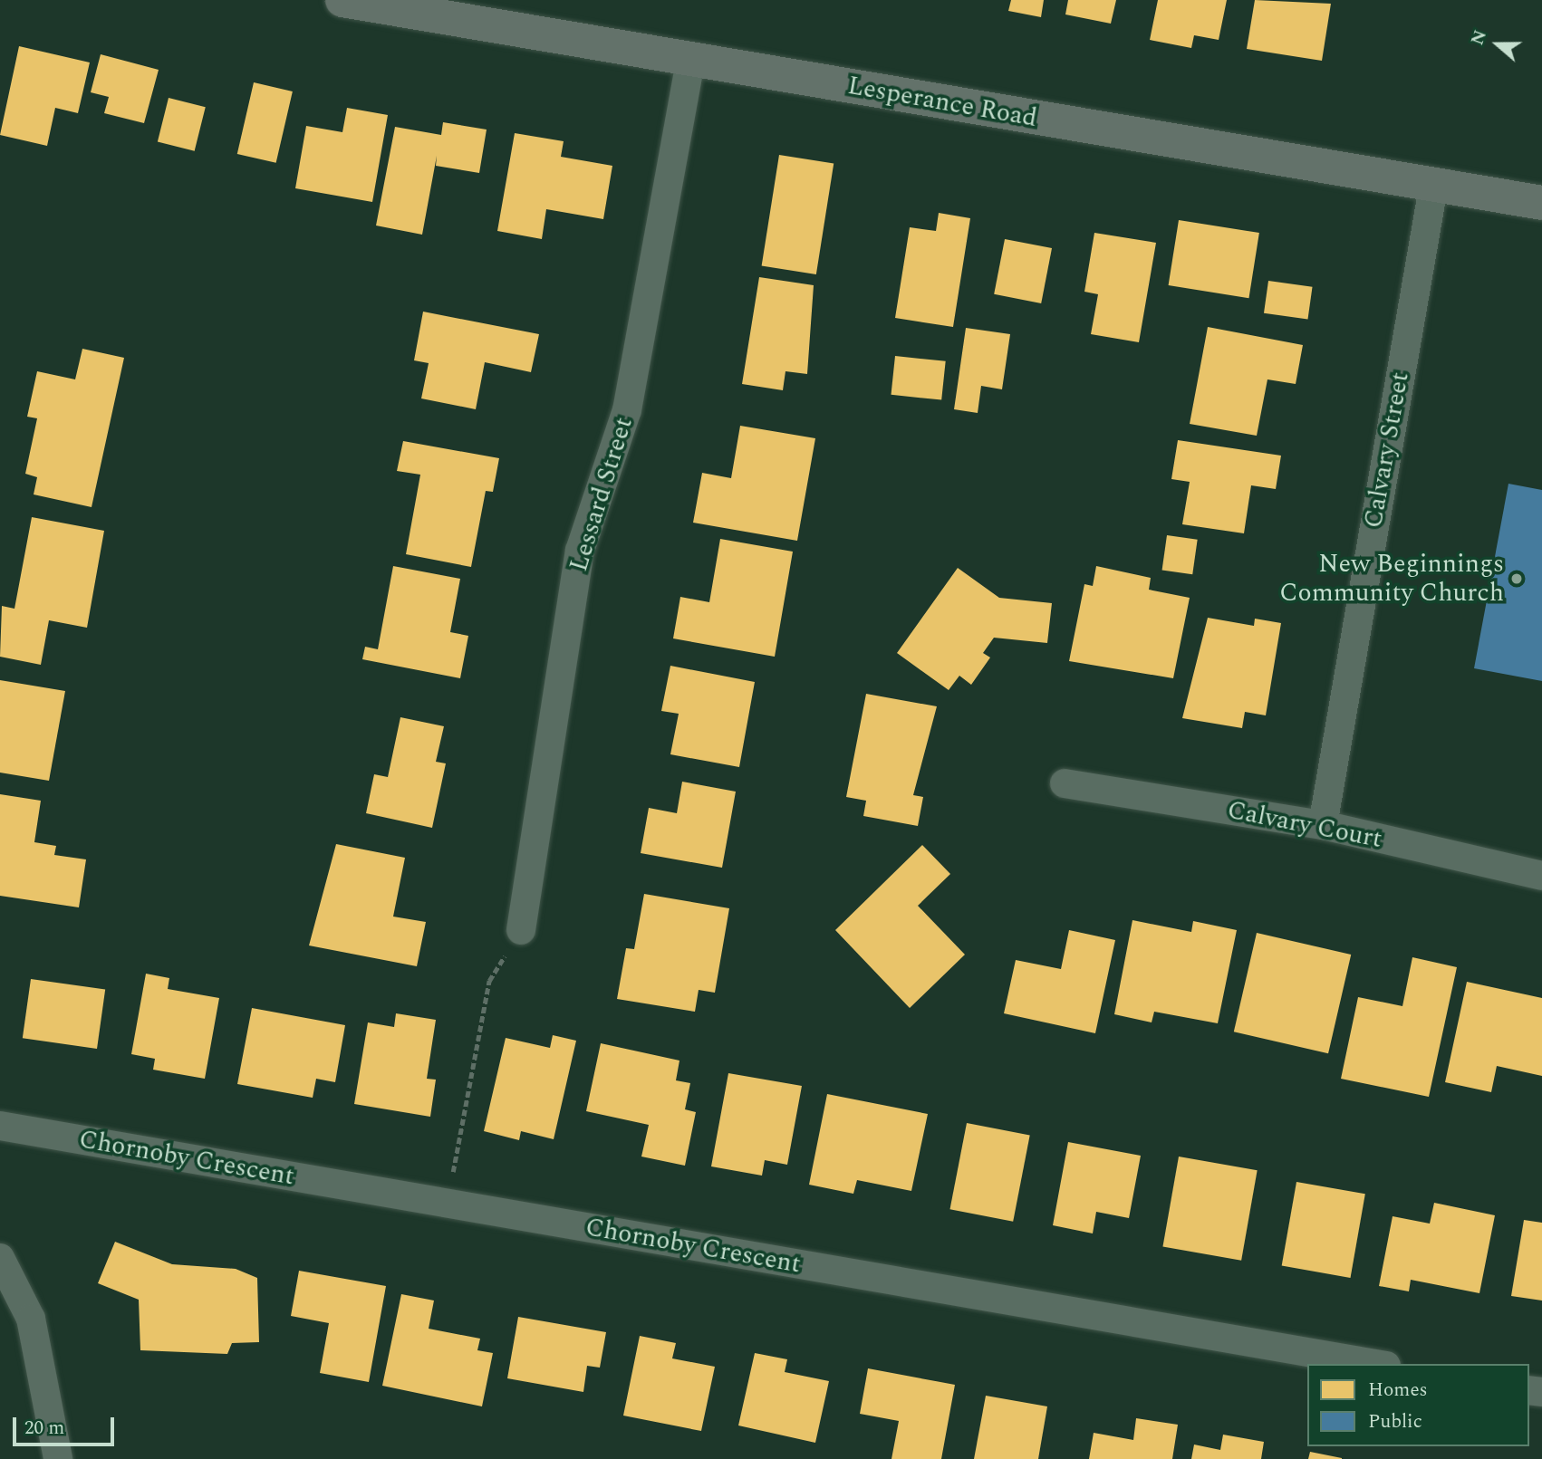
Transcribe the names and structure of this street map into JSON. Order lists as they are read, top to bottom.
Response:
{
  "streets": {
    "street": [
      "Lesperance Road",
      "Calvary Street",
      "Lessard Street",
      "Calvary Court",
      "Chornoby Crescent"
    ]
  },
  "crossings": [
    ["Lesperance Road", "Calvary Street"],
    ["Lesperance Road", "Lessard Street"],
    ["Calvary Street", "Calvary Court"]
  ],
  "places": ["New Beginnings Community Church"],
  "legend": ["Homes", "Public"],
  "scale_bar": "20 m",
  "north": "left"
}
